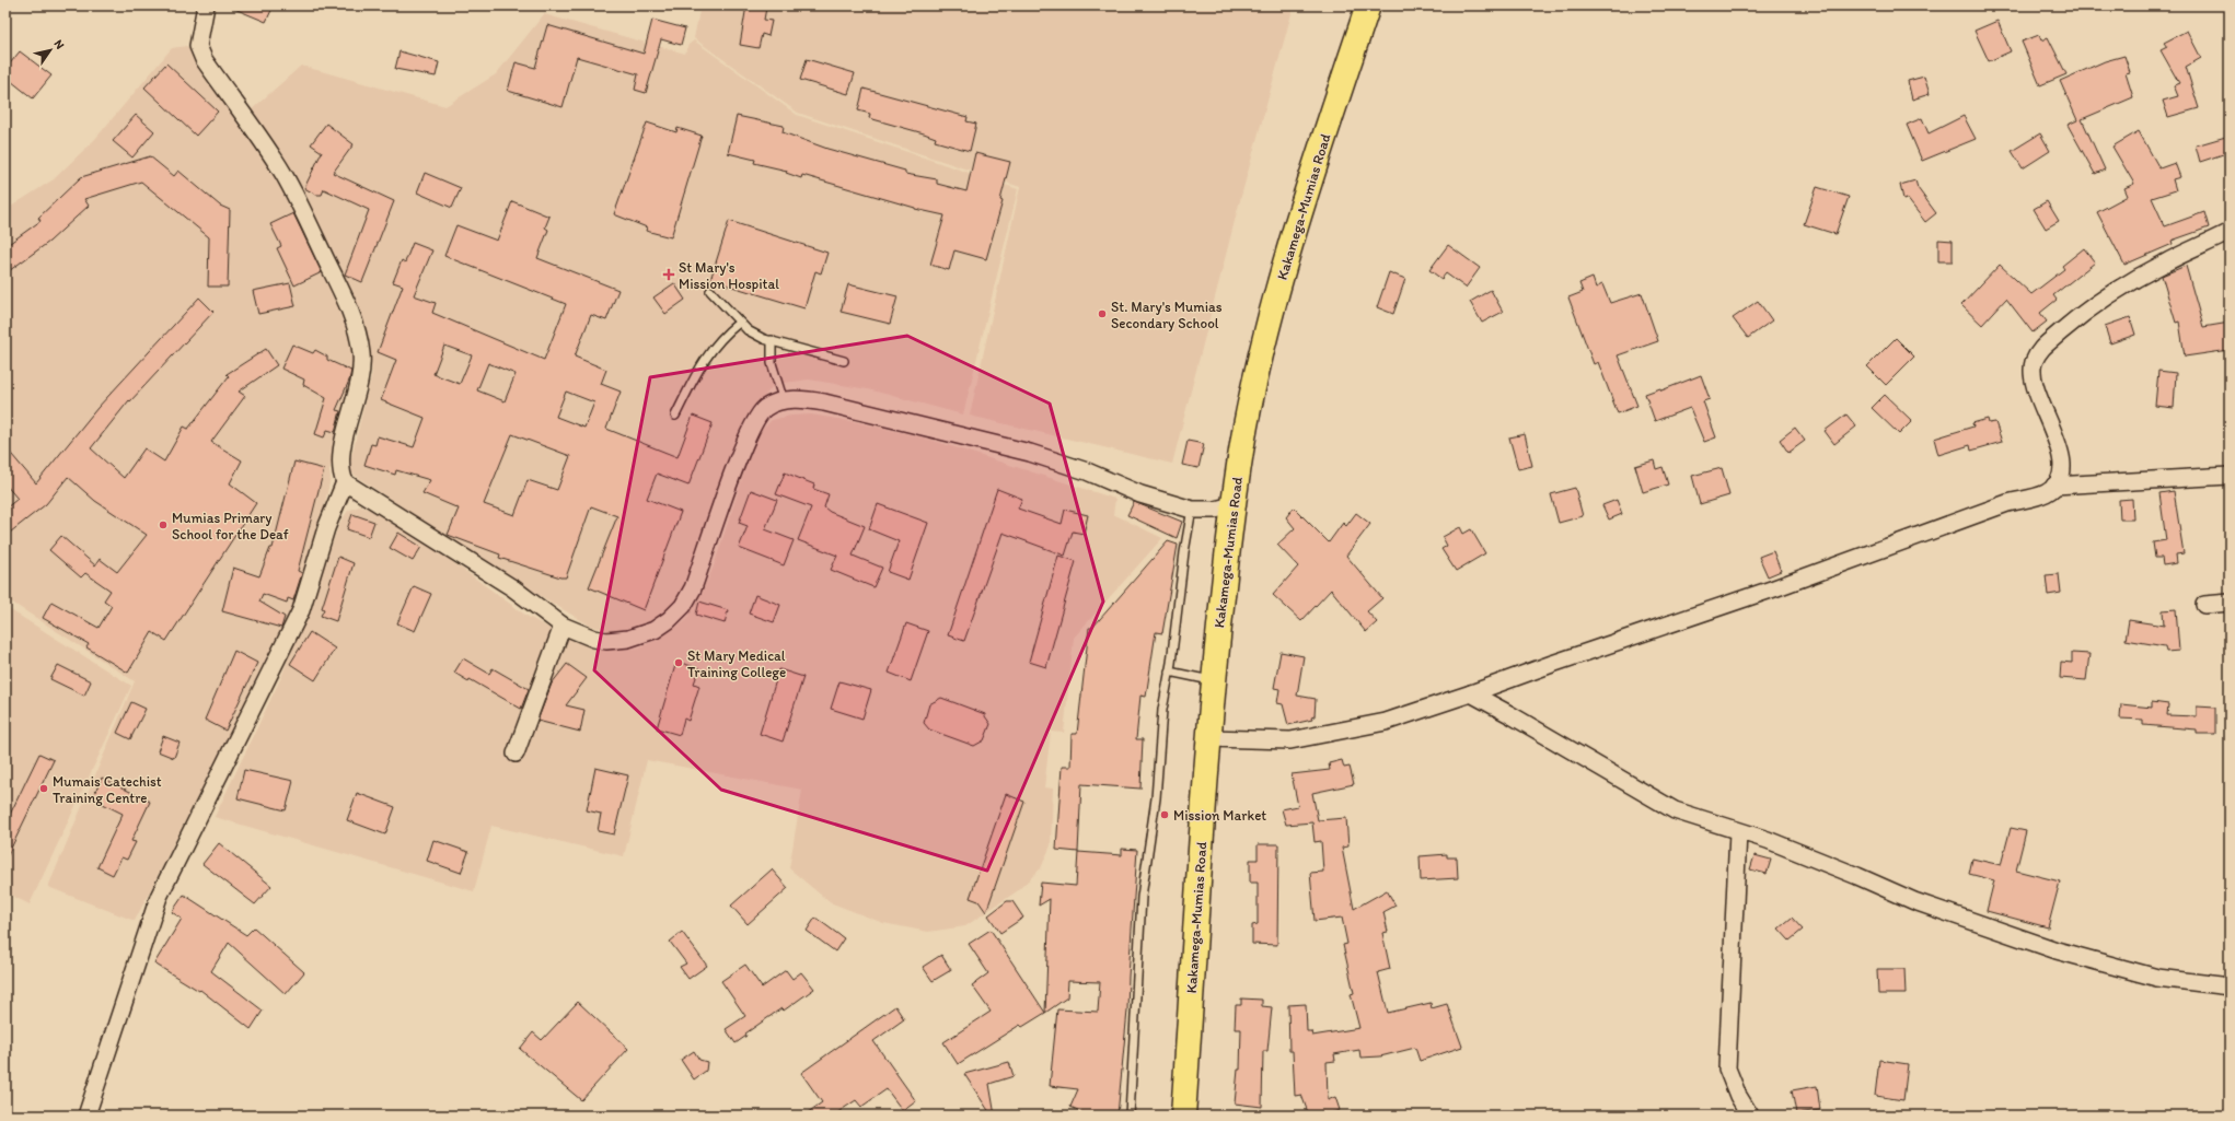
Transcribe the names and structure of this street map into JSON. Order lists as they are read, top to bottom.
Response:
{
  "streets": {
    "highway": ["Kakamega-Mumias Road"]
  },
  "places": {
    "health": ["St Mary's Mission Hospital"],
    "other": [
      "St. Mary's Mumias Secondary School",
      "Mumias Primary School for the Deaf",
      "St Mary Medical Training College",
      "Mumais Catechist Training Centre",
      "Mission Market"
    ]
  },
  "north": "top right"
}
